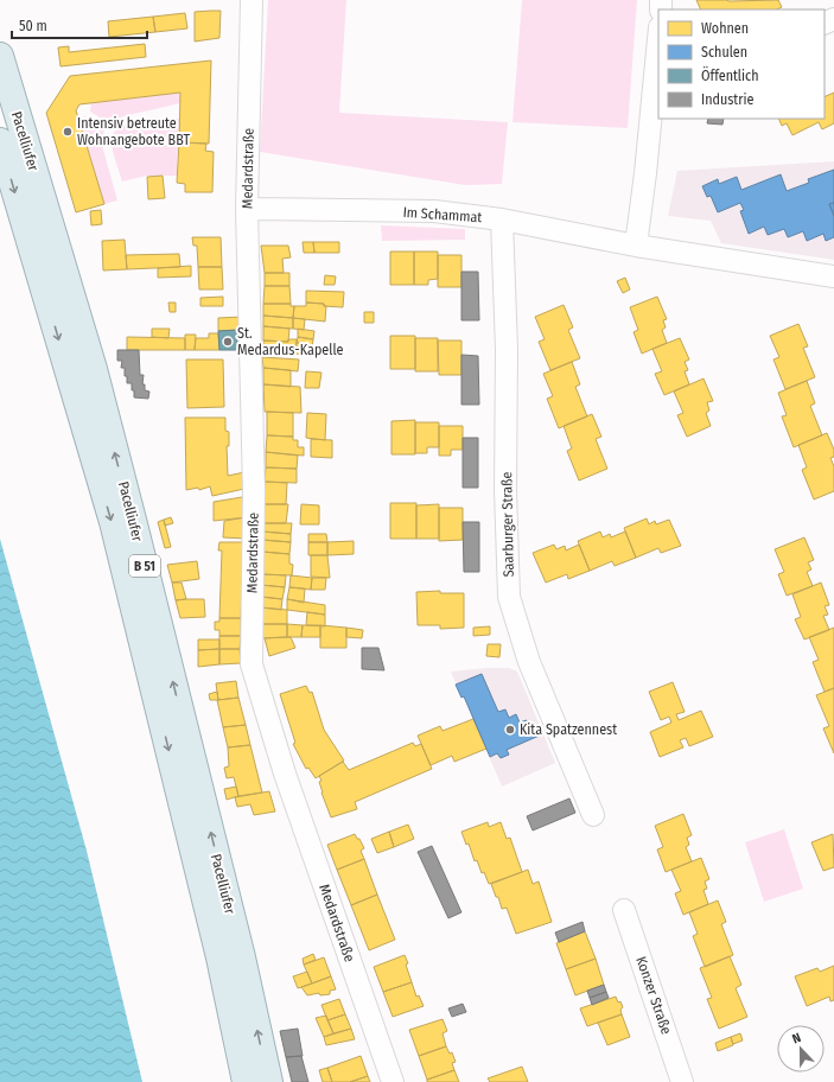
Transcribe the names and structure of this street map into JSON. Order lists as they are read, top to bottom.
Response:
{
  "streets": {
    "main road": ["Pacelliufer", "B 51"],
    "street": [
      "Medardstraße",
      "Im Schammat",
      "Saarburger Straße",
      "Konzer Straße"
    ]
  },
  "crossings": [
    ["Medardstraße", "Im Schammat"],
    ["Im Schammat", "Saarburger Straße"]
  ],
  "places": ["Intensiv betreute Wohnangebote BBT", "St. Medardus-Kapelle", "Kita Spatzennest"],
  "legend": [
    "Wohnen",
    "Schulen",
    "Öffentlich",
    "Industrie"
  ],
  "scale_bar": "50 m",
  "north": "top"
}
